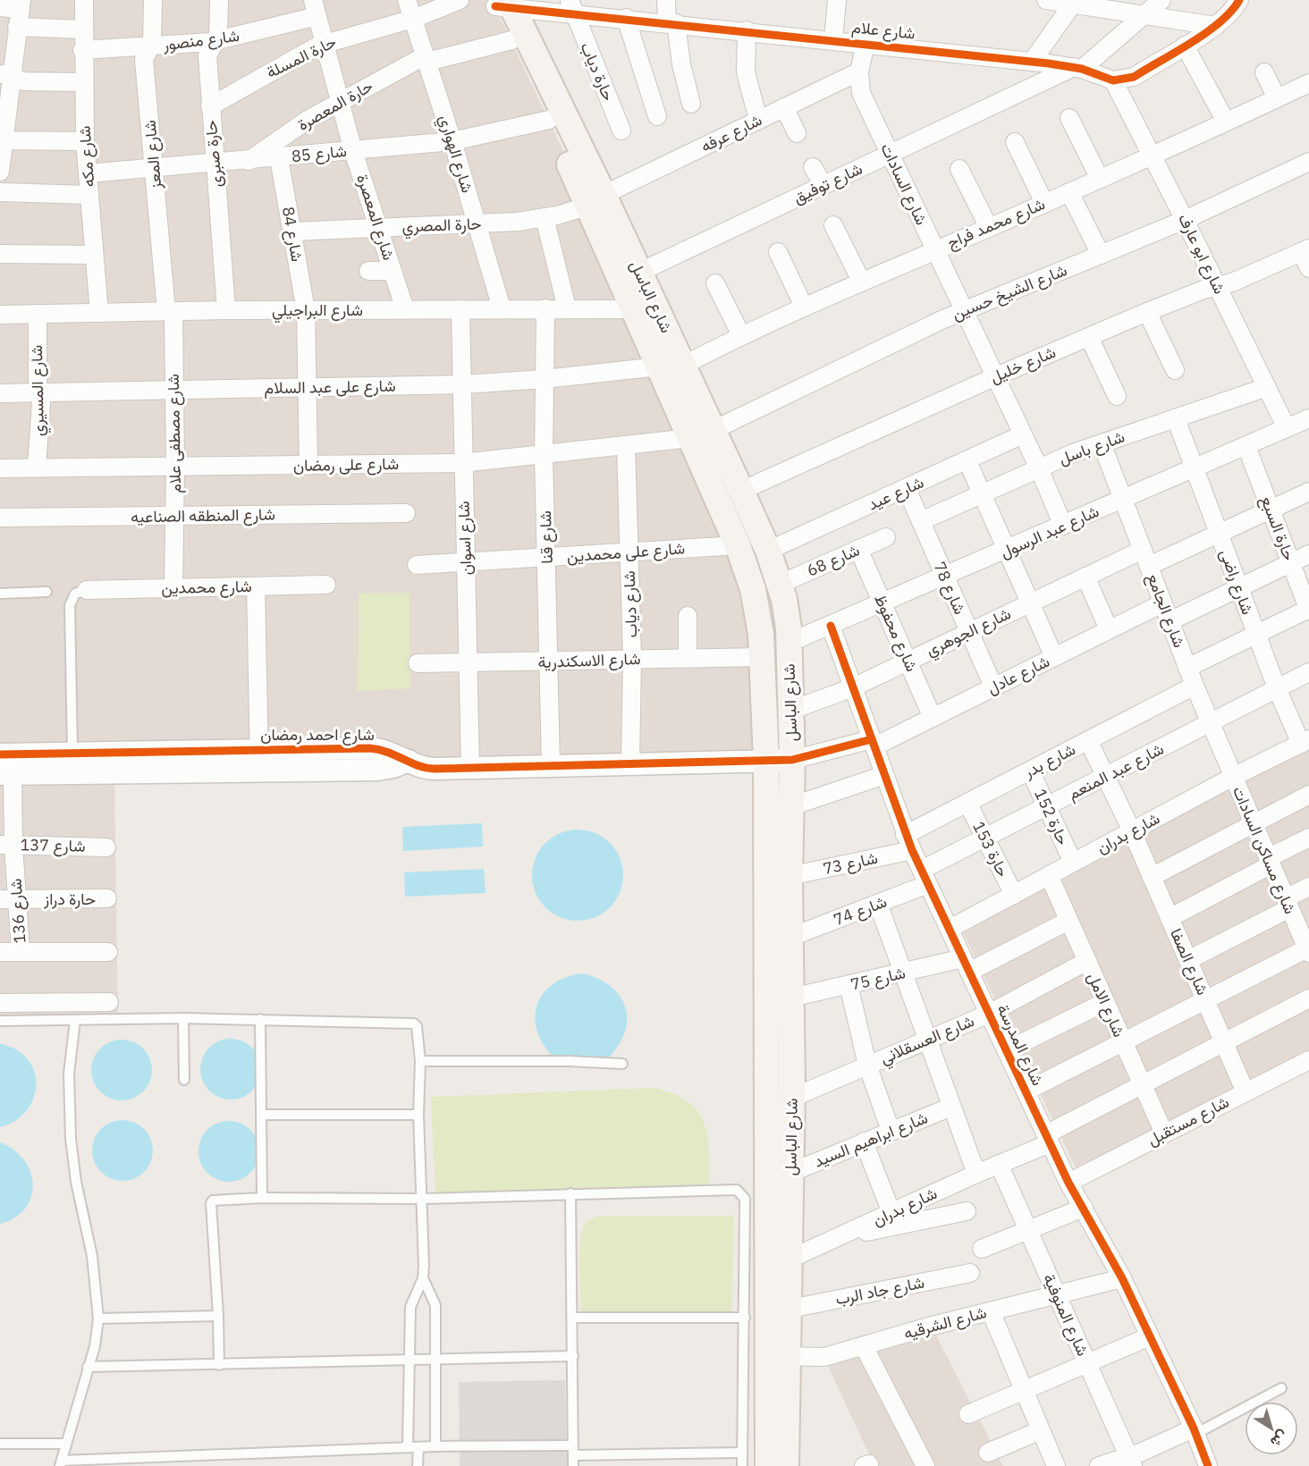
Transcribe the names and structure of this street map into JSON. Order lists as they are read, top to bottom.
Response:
{
  "streets": {
    "main road": ["شارع الباسل"],
    "street": [
      "شارع علام",
      "شارع منصور",
      "حارة المسلة",
      "حارة دياب",
      "حارة المعصرة",
      "شارع عرفه",
      "حارة صبرى",
      "شارع 85",
      "شارع الهواري",
      "شارع المعز",
      "شارع مكه",
      "شارع توفيق",
      "شارع السادات",
      "شارع المعصرة",
      "شارع محمد فراج",
      "حارة المصري",
      "شارع 84",
      "شارع ابو عارف",
      "شارع الشيخ حسين",
      "شارع البراجيلي",
      "شارع خليل",
      "شارع على عبد السلام",
      "شارع المسيري",
      "شارع مصطفى علام",
      "شارع باسل",
      "شارع على رمضان",
      "شارع عيد",
      "شارع المنطقه الصناعيه",
      "حارة السبع",
      "شارع عبد الرسول",
      "شارع قنا",
      "شارع اسوان",
      "شارع على محمدين",
      "شارع 68",
      "شارع راضى",
      "شارع محمدين",
      "شارع 78",
      "شارع دياب",
      "شارع الجامع",
      "شارع الجوهري",
      "شارع محفوظ",
      "شارع الاسكندرية",
      "شارع عادل",
      "شارع احمد رمضان",
      "شارع بدر",
      "شارع عبد المنعم",
      "حارة 152",
      "شارع بدران",
      "شارع 137",
      "حارة 153",
      "شارع مساكن السادات",
      "شارع 73",
      "حارة دراز",
      "شارع 136",
      "شارع 74",
      "شارع الصفا",
      "شارع 75",
      "شارع الامل",
      "شارع العسقلاني",
      "شارع المدرسة",
      "شارع مستقبل",
      "شارع ابراهيم السيد",
      "شارع جاد الرب",
      "شارع المنوفية",
      "شارع الشرقيه"
    ]
  },
  "crossings": [
    ["شارع علام", "حارة دياب"],
    ["شارع علام", "شارع توفيق"],
    ["شارع علام", "شارع السادات"],
    ["شارع علام", "شارع ابو عارف"],
    ["شارع علام", "شارع الباسل"],
    ["شارع منصور", "حارة صبرى"],
    ["شارع منصور", "شارع المعز"],
    ["شارع منصور", "شارع مكه"],
    ["شارع منصور", "شارع المعصرة"],
    ["حارة المسلة", "حارة صبرى"],
    ["حارة المسلة", "شارع الهواري"],
    ["حارة المسلة", "شارع المعصرة"],
    ["حارة المعصرة", "شارع 85"],
    ["حارة المعصرة", "شارع الهواري"],
    ["حارة المعصرة", "شارع المعصرة"],
    ["حارة المعصرة", "شارع الباسل"],
    ["شارع عرفه", "شارع السادات"],
    ["شارع عرفه", "حارة المصري"],
    ["شارع عرفه", "شارع الباسل"],
    ["حارة صبرى", "شارع 85"],
    ["حارة صبرى", "شارع البراجيلي"],
    ["شارع 85", "شارع الهواري"],
    ["شارع 85", "شارع المعز"],
    ["شارع 85", "شارع مكه"],
    ["شارع 85", "شارع المعصرة"],
    ["شارع 85", "شارع 84"],
    ["شارع 85", "شارع الباسل"],
    ["شارع الهواري", "حارة المصري"],
    ["شارع الهواري", "شارع البراجيلي"],
    ["شارع المعز", "شارع البراجيلي"],
    ["شارع المعز", "شارع مصطفى علام"],
    ["شارع مكه", "شارع البراجيلي"],
    ["شارع توفيق", "شارع السادات"],
    ["شارع توفيق", "شارع الباسل"],
    ["شارع السادات", "شارع محمد فراج"],
    ["شارع السادات", "شارع الشيخ حسين"],
    ["شارع السادات", "شارع خليل"],
    ["شارع السادات", "شارع باسل"],
    ["شارع السادات", "شارع عيد"],
    ["شارع السادات", "شارع عبد الرسول"],
    ["شارع المعصرة", "حارة المصري"],
    ["شارع المعصرة", "شارع البراجيلي"],
    ["شارع محمد فراج", "شارع ابو عارف"],
    ["شارع محمد فراج", "شارع الباسل"],
    ["شارع محمد فراج", "شارع على عبد السلام"],
    ["حارة المصري", "شارع 84"],
    ["حارة المصري", "شارع الباسل"],
    ["شارع 84", "شارع البراجيلي"],
    ["شارع 84", "شارع على عبد السلام"],
    ["شارع 84", "شارع على رمضان"],
    ["شارع ابو عارف", "شارع الشيخ حسين"],
    ["شارع ابو عارف", "شارع خليل"],
    ["شارع ابو عارف", "شارع باسل"],
    ["شارع ابو عارف", "شارع عبد الرسول"],
    ["شارع الشيخ حسين", "شارع الباسل"],
    ["شارع الشيخ حسين", "شارع على رمضان"],
    ["شارع الباسل", "شارع البراجيلي"],
    ["شارع الباسل", "شارع خليل"],
    ["شارع الباسل", "شارع على عبد السلام"],
    ["شارع الباسل", "شارع على رمضان"],
    ["شارع الباسل", "شارع عيد"],
    ["شارع الباسل", "شارع عبد الرسول"],
    ["شارع الباسل", "شارع على محمدين"],
    ["شارع الباسل", "شارع 68"],
    ["شارع الباسل", "شارع الجوهري"],
    ["شارع الباسل", "شارع الاسكندرية"],
    ["شارع الباسل", "شارع عادل"],
    ["شارع الباسل", "شارع احمد رمضان"],
    ["شارع الباسل", "شارع بدران"],
    ["شارع الباسل", "شارع 73"],
    ["شارع الباسل", "شارع 74"],
    ["شارع الباسل", "شارع 75"],
    ["شارع الباسل", "شارع العسقلاني"],
    ["شارع الباسل", "شارع ابراهيم السيد"],
    ["شارع الباسل", "شارع جاد الرب"],
    ["شارع الباسل", "شارع الشرقيه"],
    ["شارع البراجيلي", "شارع المسيري"],
    ["شارع البراجيلي", "شارع مصطفى علام"],
    ["شارع البراجيلي", "شارع قنا"],
    ["شارع البراجيلي", "شارع اسوان"],
    ["شارع على عبد السلام", "شارع المسيري"],
    ["شارع على عبد السلام", "شارع مصطفى علام"],
    ["شارع على عبد السلام", "شارع قنا"],
    ["شارع على عبد السلام", "شارع اسوان"],
    ["شارع المسيري", "شارع على رمضان"],
    ["شارع مصطفى علام", "شارع على رمضان"],
    ["شارع مصطفى علام", "شارع المنطقه الصناعيه"],
    ["شارع مصطفى علام", "شارع محمدين"],
    ["شارع باسل", "شارع راضى"],
    ["شارع باسل", "شارع 78"],
    ["شارع باسل", "شارع الجامع"],
    ["شارع على رمضان", "شارع قنا"],
    ["شارع على رمضان", "شارع اسوان"],
    ["شارع على رمضان", "شارع دياب"],
    ["شارع عيد", "شارع 78"],
    ["حارة السبع", "شارع عبد الرسول"],
    ["حارة السبع", "شارع الجوهري"],
    ["شارع عبد الرسول", "شارع راضى"],
    ["شارع عبد الرسول", "شارع 78"],
    ["شارع عبد الرسول", "شارع الجامع"],
    ["شارع عبد الرسول", "شارع محفوظ"],
    ["شارع عبد الرسول", "شارع المدرسة"],
    ["شارع قنا", "شارع على محمدين"],
    ["شارع قنا", "شارع الاسكندرية"],
    ["شارع قنا", "شارع احمد رمضان"],
    ["شارع اسوان", "شارع على محمدين"],
    ["شارع اسوان", "شارع الاسكندرية"],
    ["شارع اسوان", "شارع احمد رمضان"],
    ["شارع على محمدين", "شارع دياب"],
    ["شارع 68", "شارع محفوظ"],
    ["شارع راضى", "شارع الجوهري"],
    ["شارع راضى", "شارع عبد المنعم"],
    ["شارع راضى", "شارع بدران"],
    ["شارع 78", "شارع الجوهري"],
    ["شارع 78", "شارع عادل"],
    ["شارع دياب", "شارع الاسكندرية"],
    ["شارع دياب", "شارع احمد رمضان"],
    ["شارع الجامع", "شارع الجوهري"],
    ["شارع الجامع", "شارع عادل"],
    ["شارع الجامع", "شارع بدر"],
    ["شارع الجامع", "شارع عبد المنعم"],
    ["شارع الجامع", "شارع بدران"],
    ["شارع الجامع", "شارع مساكن السادات"],
    ["شارع الجوهري", "شارع محفوظ"],
    ["شارع الجوهري", "شارع المدرسة"],
    ["شارع محفوظ", "شارع عادل"],
    ["شارع عادل", "شارع احمد رمضان"],
    ["شارع عادل", "شارع المدرسة"],
    ["شارع بدر", "حارة 152"],
    ["شارع بدر", "حارة 153"],
    ["شارع بدر", "شارع 73"],
    ["شارع بدر", "شارع الصفا"],
    ["شارع بدر", "شارع المدرسة"],
    ["شارع عبد المنعم", "حارة 152"],
    ["شارع عبد المنعم", "حارة 153"],
    ["شارع عبد المنعم", "شارع 74"],
    ["شارع عبد المنعم", "شارع الصفا"],
    ["شارع عبد المنعم", "شارع المدرسة"],
    ["حارة 152", "شارع بدران"],
    ["شارع بدران", "حارة 153"],
    ["شارع بدران", "شارع مساكن السادات"],
    ["شارع بدران", "شارع الصفا"],
    ["شارع بدران", "شارع الامل"],
    ["شارع بدران", "شارع المدرسة"],
    ["شارع بدران", "شارع المنوفية"],
    ["شارع 137", "شارع 136"],
    ["شارع 73", "شارع المدرسة"],
    ["حارة دراز", "شارع 136"],
    ["شارع 74", "شارع المدرسة"],
    ["شارع الصفا", "شارع مستقبل"],
    ["شارع 75", "شارع الامل"],
    ["شارع 75", "شارع المدرسة"],
    ["شارع الامل", "شارع العسقلاني"],
    ["شارع الامل", "شارع مستقبل"],
    ["شارع العسقلاني", "شارع المدرسة"],
    ["شارع المدرسة", "شارع مستقبل"],
    ["شارع المدرسة", "شارع الشرقيه"],
    ["شارع المنوفية", "شارع الشرقيه"]
  ],
  "north": "bottom right"
}
